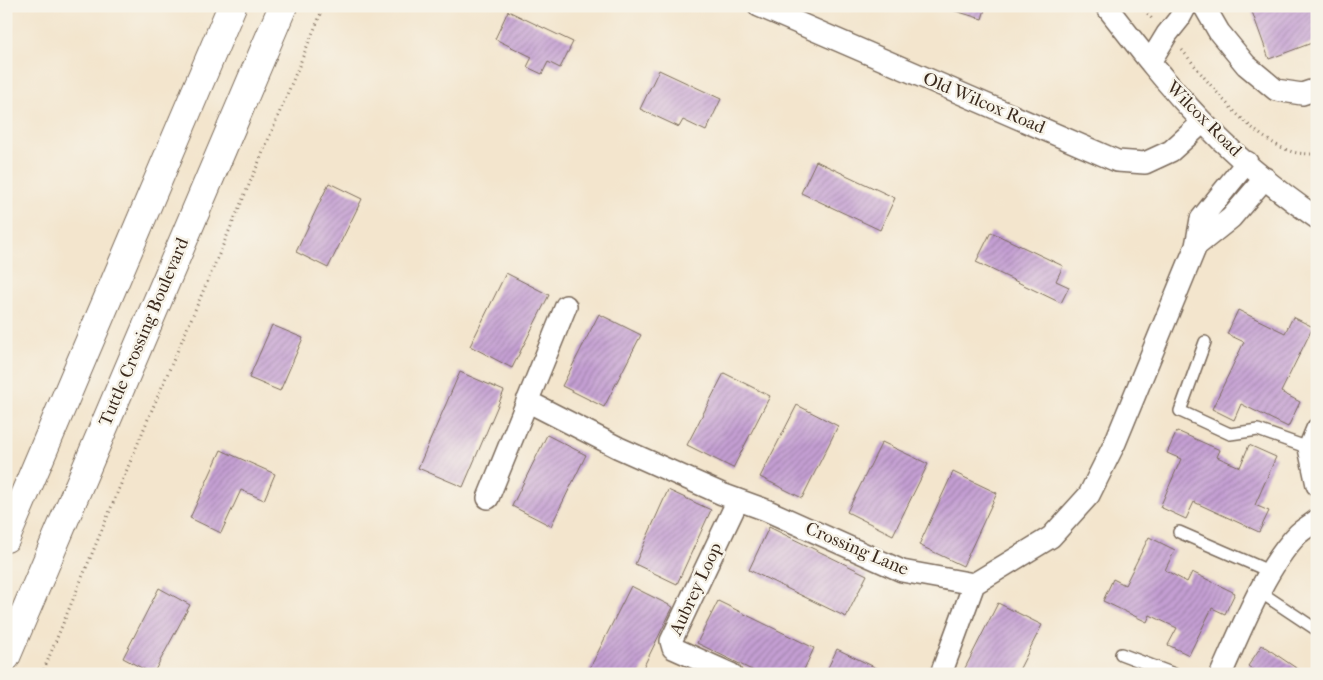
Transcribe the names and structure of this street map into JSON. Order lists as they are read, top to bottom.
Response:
{
  "streets": {
    "street": [
      "Old Wilcox Road",
      "Wilcox Road",
      "Tuttle Crossing Boulevard",
      "Crossing Lane",
      "Aubrey Loop"
    ]
  },
  "crossings": [
    ["Old Wilcox Road", "Wilcox Road"],
    ["Crossing Lane", "Aubrey Loop"]
  ]
}
